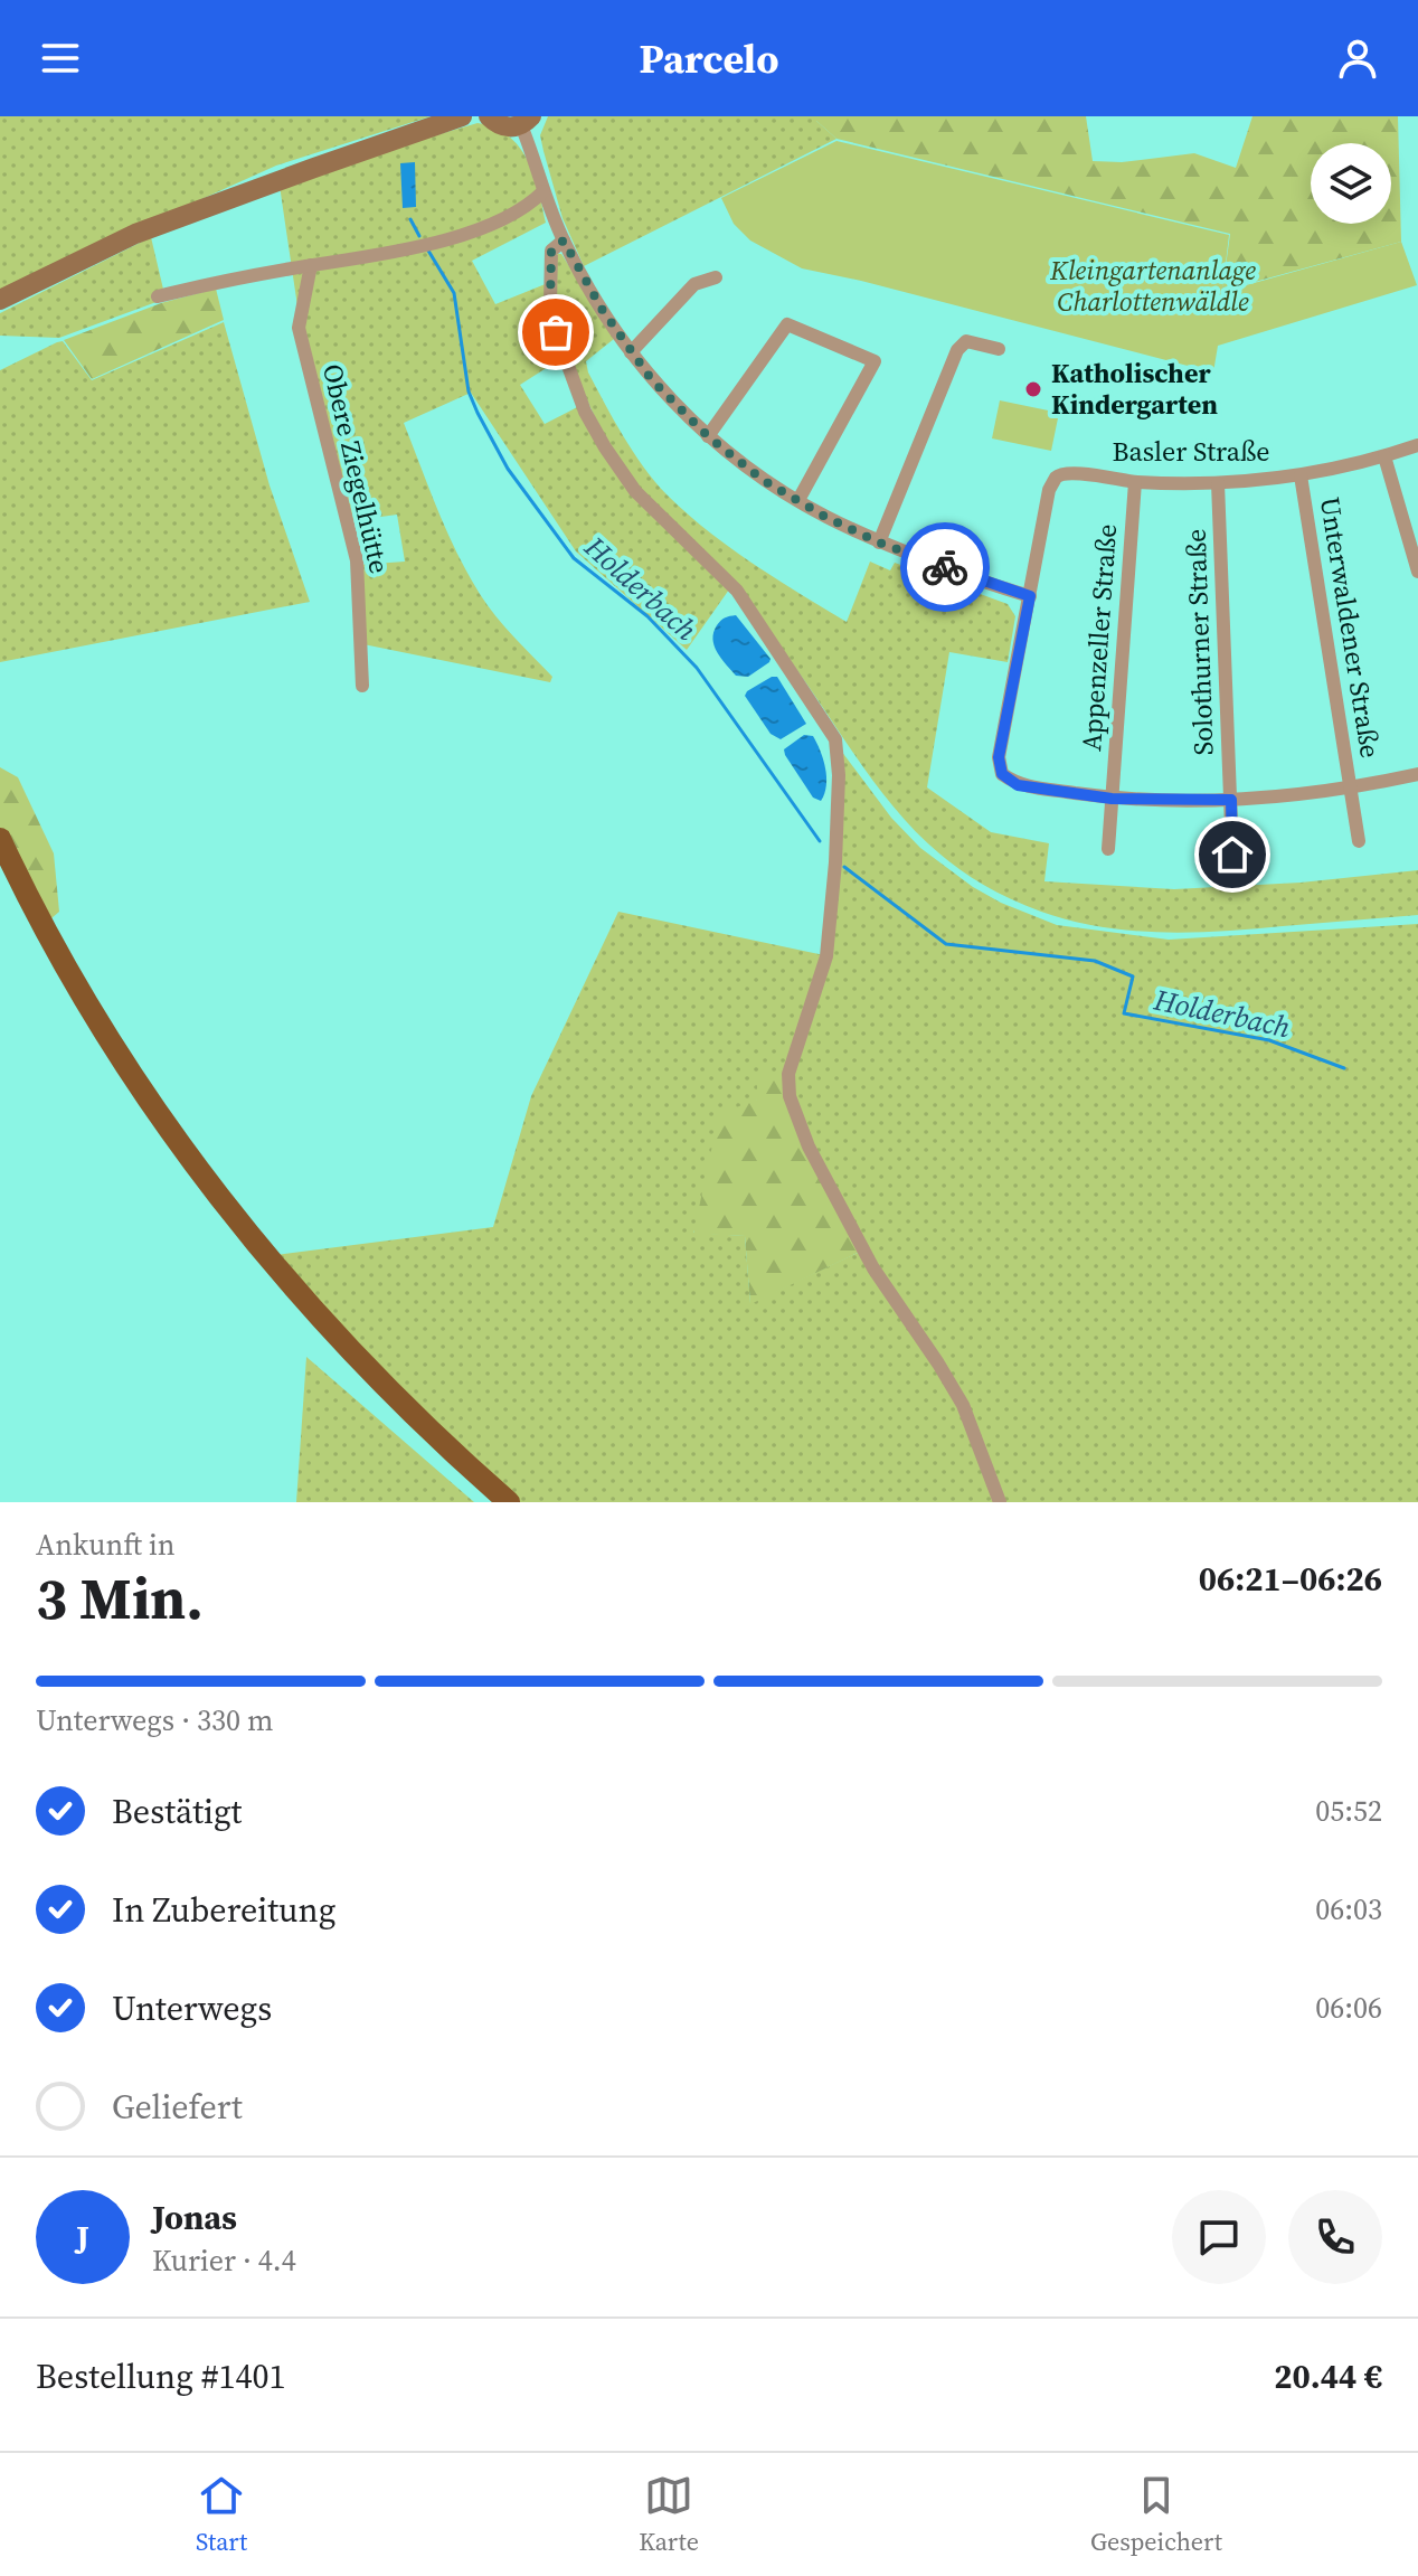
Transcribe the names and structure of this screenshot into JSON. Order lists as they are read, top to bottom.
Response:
{
  "streets": {
    "street": [
      "Basler Straße",
      "Obere Ziegelhütte",
      "Unterwaldener Straße",
      "Appenzeller Straße",
      "Solothurner Straße"
    ]
  },
  "crossings": [
    ["Basler Straße", "Unterwaldener Straße"],
    ["Basler Straße", "Appenzeller Straße"],
    ["Basler Straße", "Solothurner Straße"]
  ],
  "water": ["Holderbach"],
  "parks": ["Kleingartenanlage Charlottenwäldle"],
  "places": ["Katholischer Kindergarten"],
  "page": {
    "header": "Parcelo",
    "heading": ["3 Min.", "Ankunft in", "06:21–06:26"],
    "panel": [
      "Jonas",
      "Kurier · 4.4",
      "Bestellung #1401",
      "20.44 €"
    ],
    "bar": "Unterwegs · 330 m",
    "list": [
      ["Bestätigt", "05:52"],
      ["In Zubereitung", "06:03"],
      ["Unterwegs", "06:06"],
      "Geliefert"
    ],
    "round": "J",
    "tabs": ["Start", "Karte", "Gespeichert"]
  }
}
